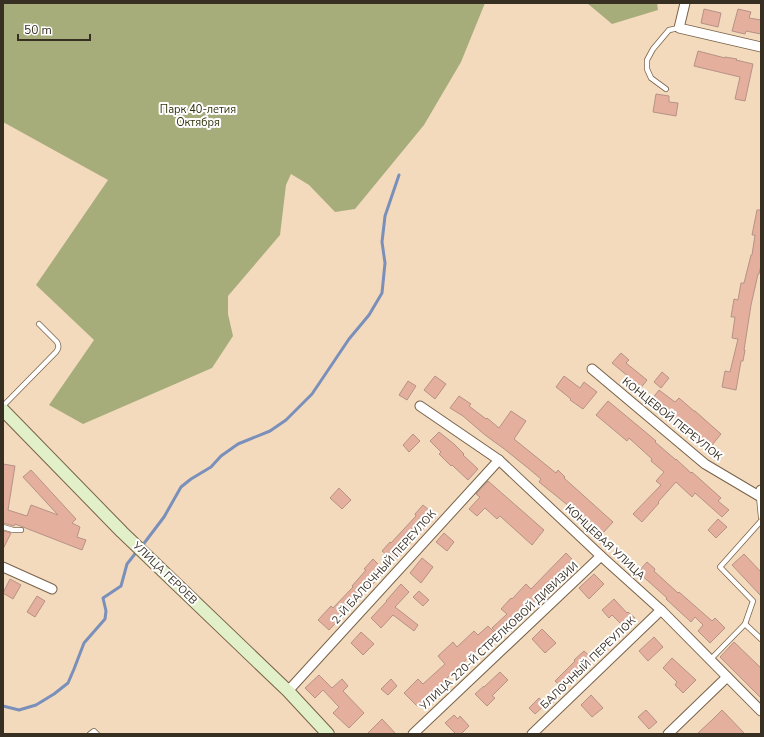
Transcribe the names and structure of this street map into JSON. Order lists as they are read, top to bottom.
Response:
{
  "streets": {
    "street": [
      "КОНЦЕВОЙ ПЕРЕУЛОК",
      "КОНЦЕВАЯ УЛИЦА",
      "2-Й БАЛОЧНЫЙ ПЕРЕУЛОК",
      "УЛИЦА ГЕРОЕВ",
      "УЛИЦА 220-Й СТРЕЛКОВОЙ ДИВИЗИИ",
      "БАЛОЧНЫЙ ПЕРЕУЛОК"
    ]
  },
  "crossings": [
    ["КОНЦЕВАЯ УЛИЦА", "2-Й БАЛОЧНЫЙ ПЕРЕУЛОК"],
    ["КОНЦЕВАЯ УЛИЦА", "УЛИЦА 220-Й СТРЕЛКОВОЙ ДИВИЗИИ"],
    ["КОНЦЕВАЯ УЛИЦА", "БАЛОЧНЫЙ ПЕРЕУЛОК"],
    ["2-Й БАЛОЧНЫЙ ПЕРЕУЛОК", "УЛИЦА ГЕРОЕВ"]
  ],
  "parks": ["Парк 40-летия Октября"],
  "scale_bar": "50 m"
}
